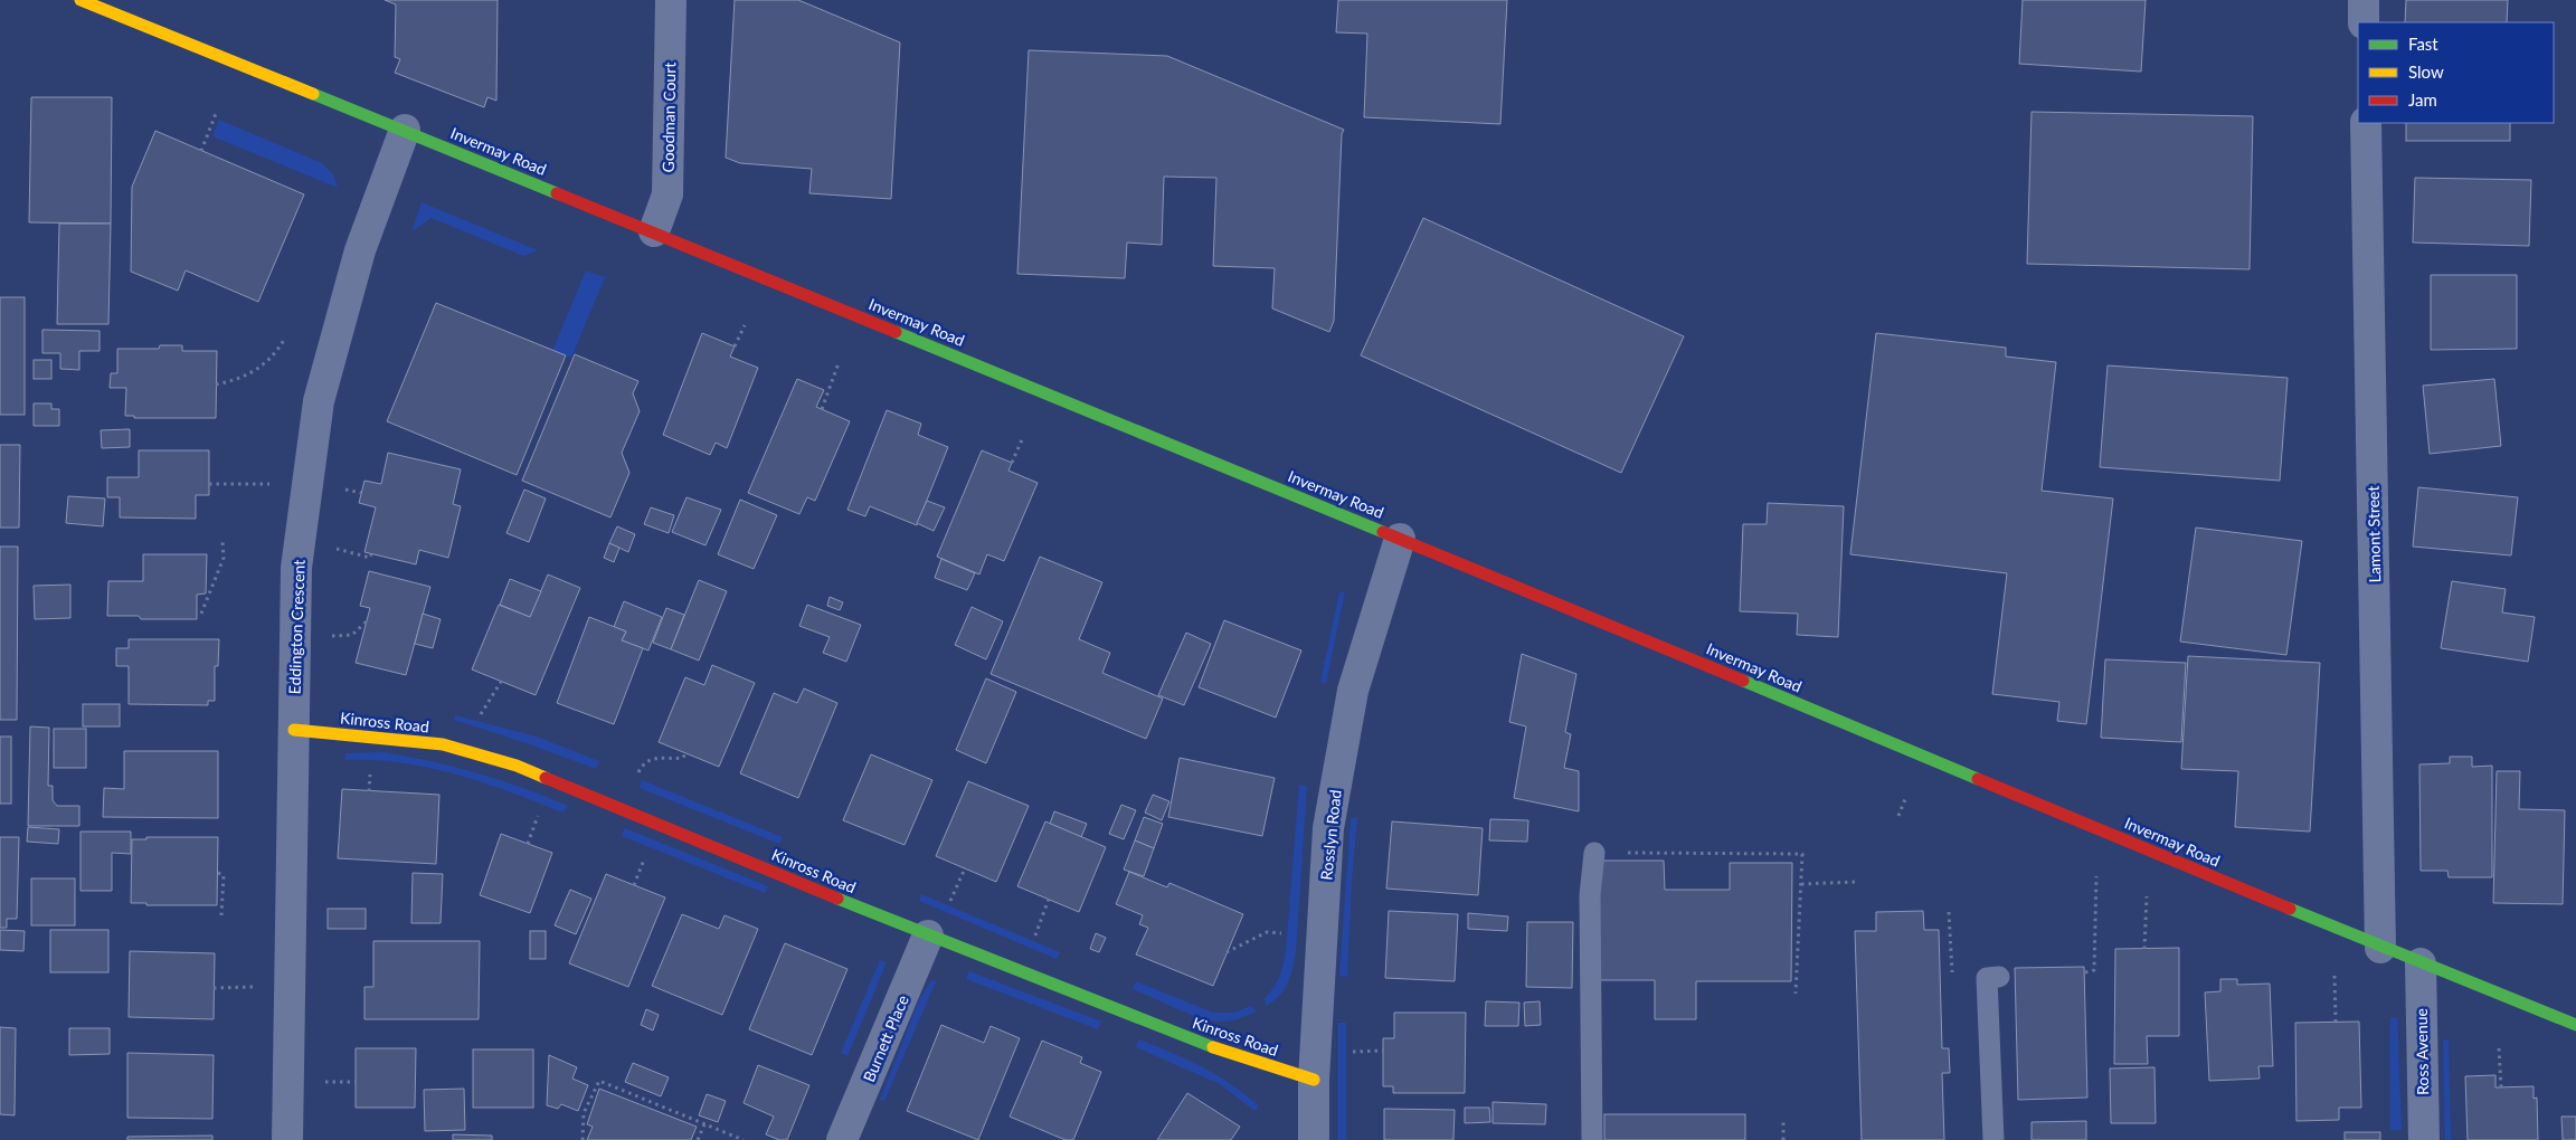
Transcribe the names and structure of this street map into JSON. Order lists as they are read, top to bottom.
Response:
{
  "streets": {
    "main road": ["Invermay Road", "Kinross Road"],
    "street": [
      "Goodman Court",
      "Lamont Street",
      "Eddington Crescent",
      "Rosslyn Road",
      "Burnett Place",
      "Ross Avenue"
    ]
  },
  "crossings": [
    ["Goodman Court", "Invermay Road"],
    ["Invermay Road", "Lamont Street"],
    ["Invermay Road", "Eddington Crescent"],
    ["Invermay Road", "Rosslyn Road"],
    ["Invermay Road", "Ross Avenue"],
    ["Eddington Crescent", "Kinross Road"],
    ["Kinross Road", "Rosslyn Road"],
    ["Kinross Road", "Burnett Place"]
  ],
  "legend": ["Fast", "Slow", "Jam"]
}
